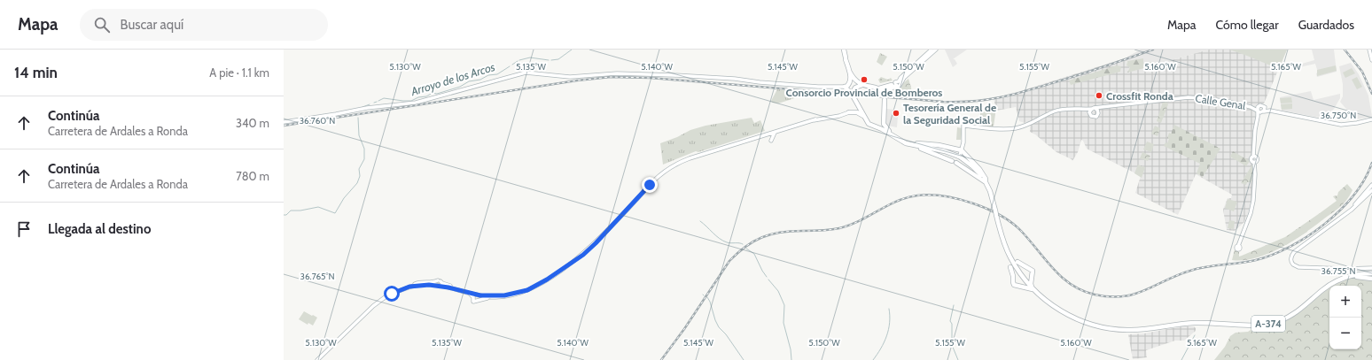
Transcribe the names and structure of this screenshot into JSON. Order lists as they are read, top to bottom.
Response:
{
  "streets": {
    "main road": ["Calle Genal", "A-374"]
  },
  "crossings": [
    ["Calle Genal", "A-374"]
  ],
  "water": ["Arroyo de los Arcos"],
  "places": ["Consorcio Provincial de Bomberos", "Crossfit Ronda", "Tesorería General de la Seguridad Social"],
  "page": {
    "header": "Mapa",
    "search": "Buscar aquí",
    "nav": ["Mapa", "Cómo llegar", "Guardados"],
    "heading": ["14 min", "A pie · 1.1 km"],
    "list": [
      ["Continúa", "Carretera de Ardales a Ronda", "340 m"],
      ["Continúa", "Carretera de Ardales a Ronda", "780 m"],
      "Llegada al destino"
    ],
    "map_buttons": ["+", "−"]
  },
  "coordinates": [
    "5.130°W",
    "5.135°W",
    "5.140°W",
    "5.145°W",
    "5.150°W",
    "5.155°W",
    "5.160°W",
    "5.165°W",
    "36.750°N",
    "36.760°N",
    "36.755°N",
    "36.765°N"
  ]
}
